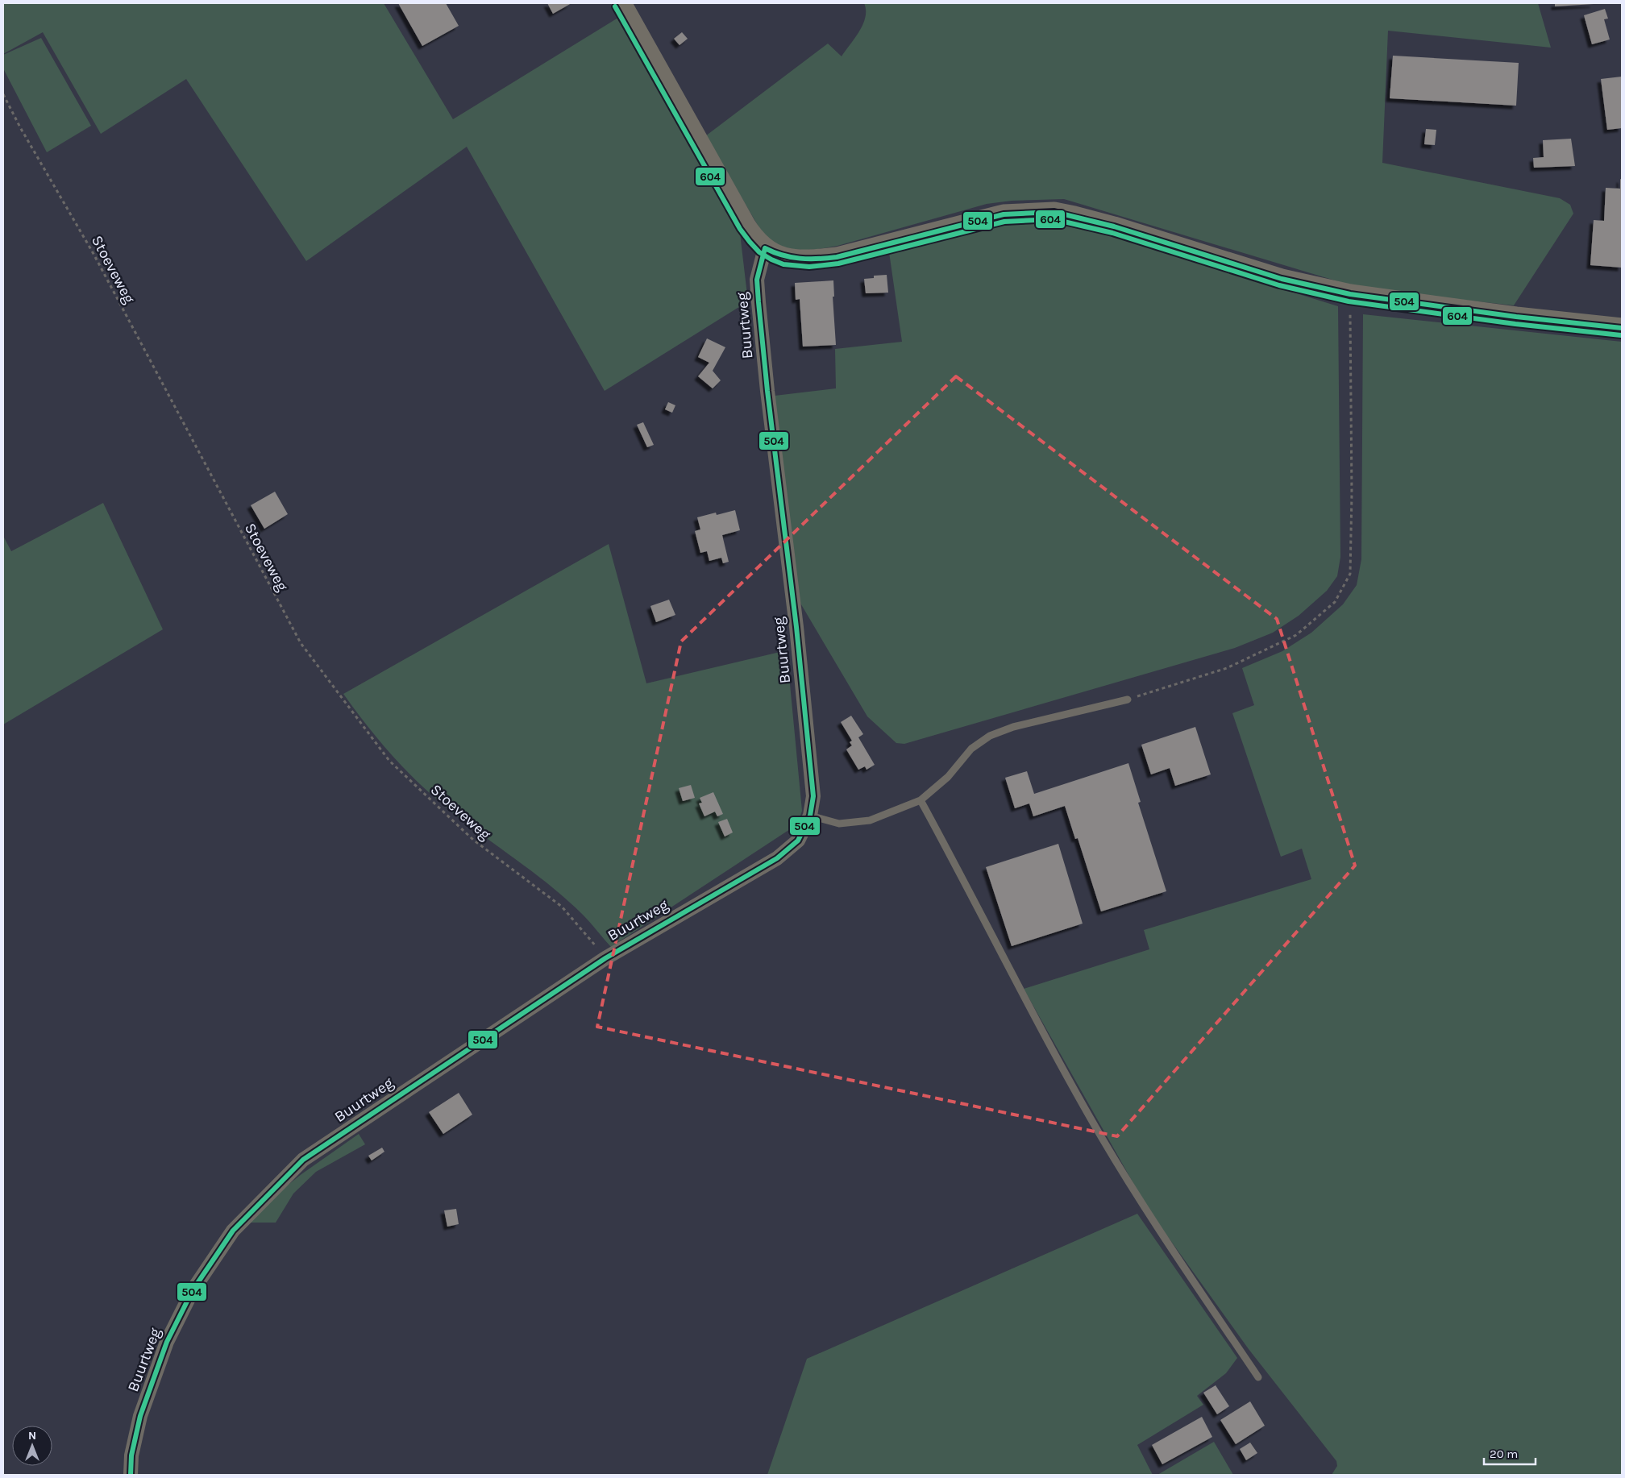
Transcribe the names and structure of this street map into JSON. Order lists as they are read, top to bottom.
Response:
{
  "streets": {
    "street": ["Buurtweg"],
    "path": ["Stoeveweg"]
  },
  "crossings": [
    ["Stoeveweg", "Buurtweg"]
  ],
  "lines": ["transit line 604", "transit line 504"],
  "scale_bar": "20 m",
  "north": "top"
}
